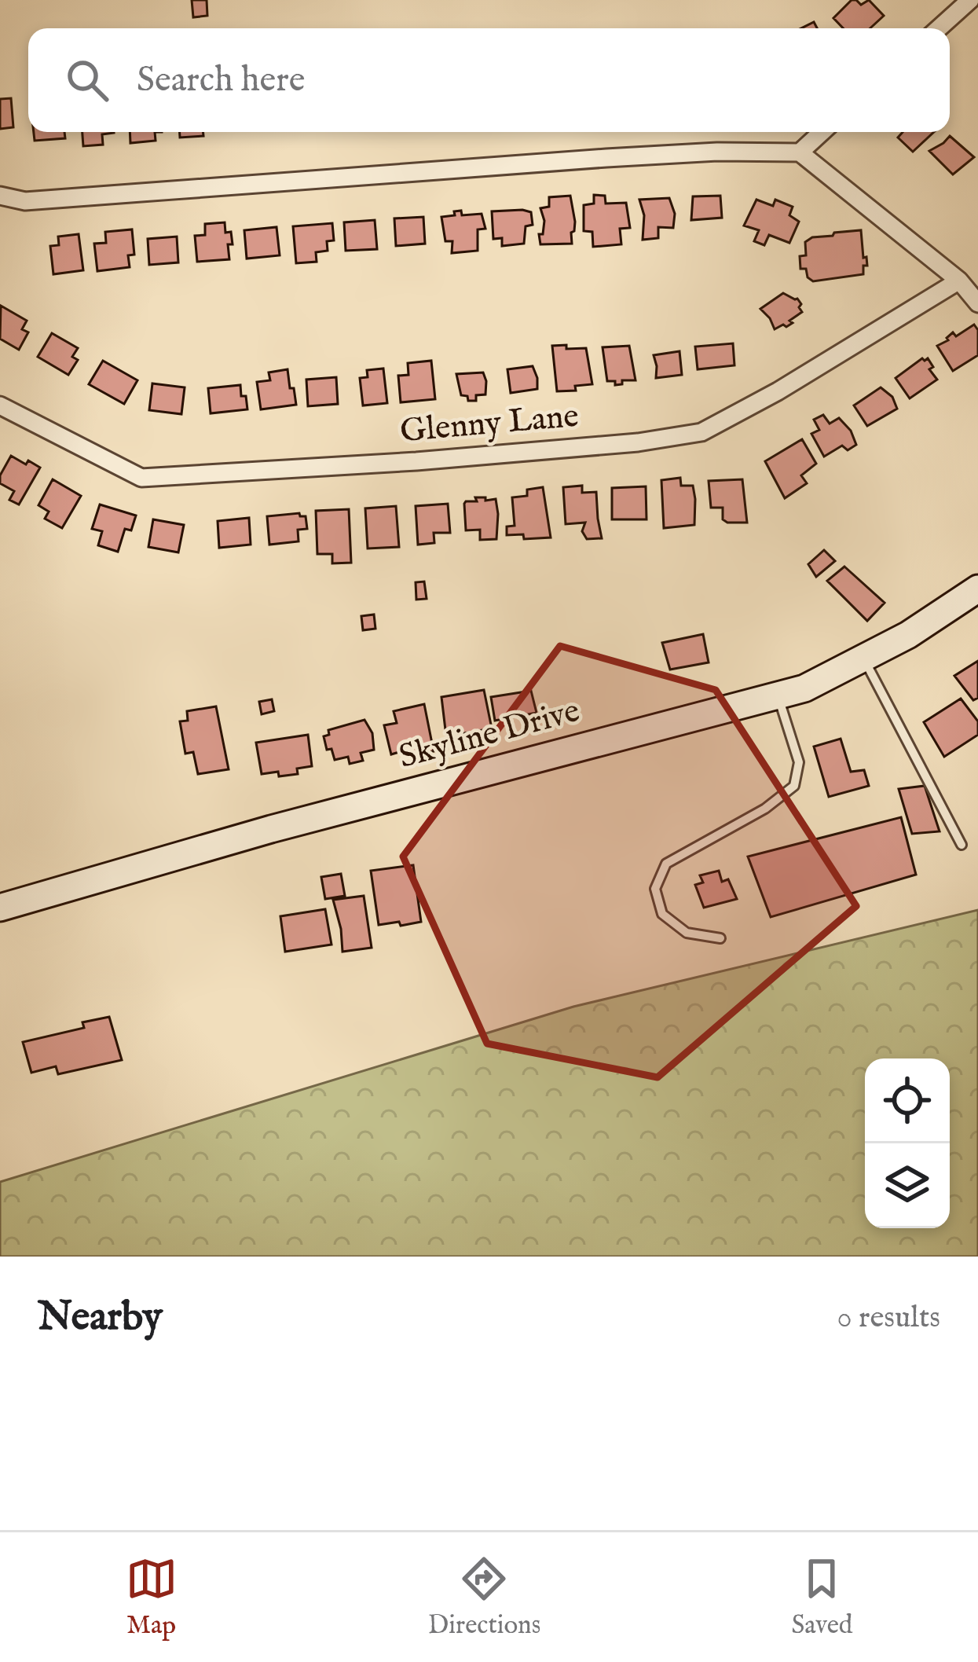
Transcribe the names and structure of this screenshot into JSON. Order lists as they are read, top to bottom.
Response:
{
  "streets": {
    "street": ["Glenny Lane", "Skyline Drive"]
  },
  "page": {
    "search": "Search here",
    "heading": ["Nearby", "0 results"],
    "nav": ["Map", "Directions", "Saved"]
  }
}
